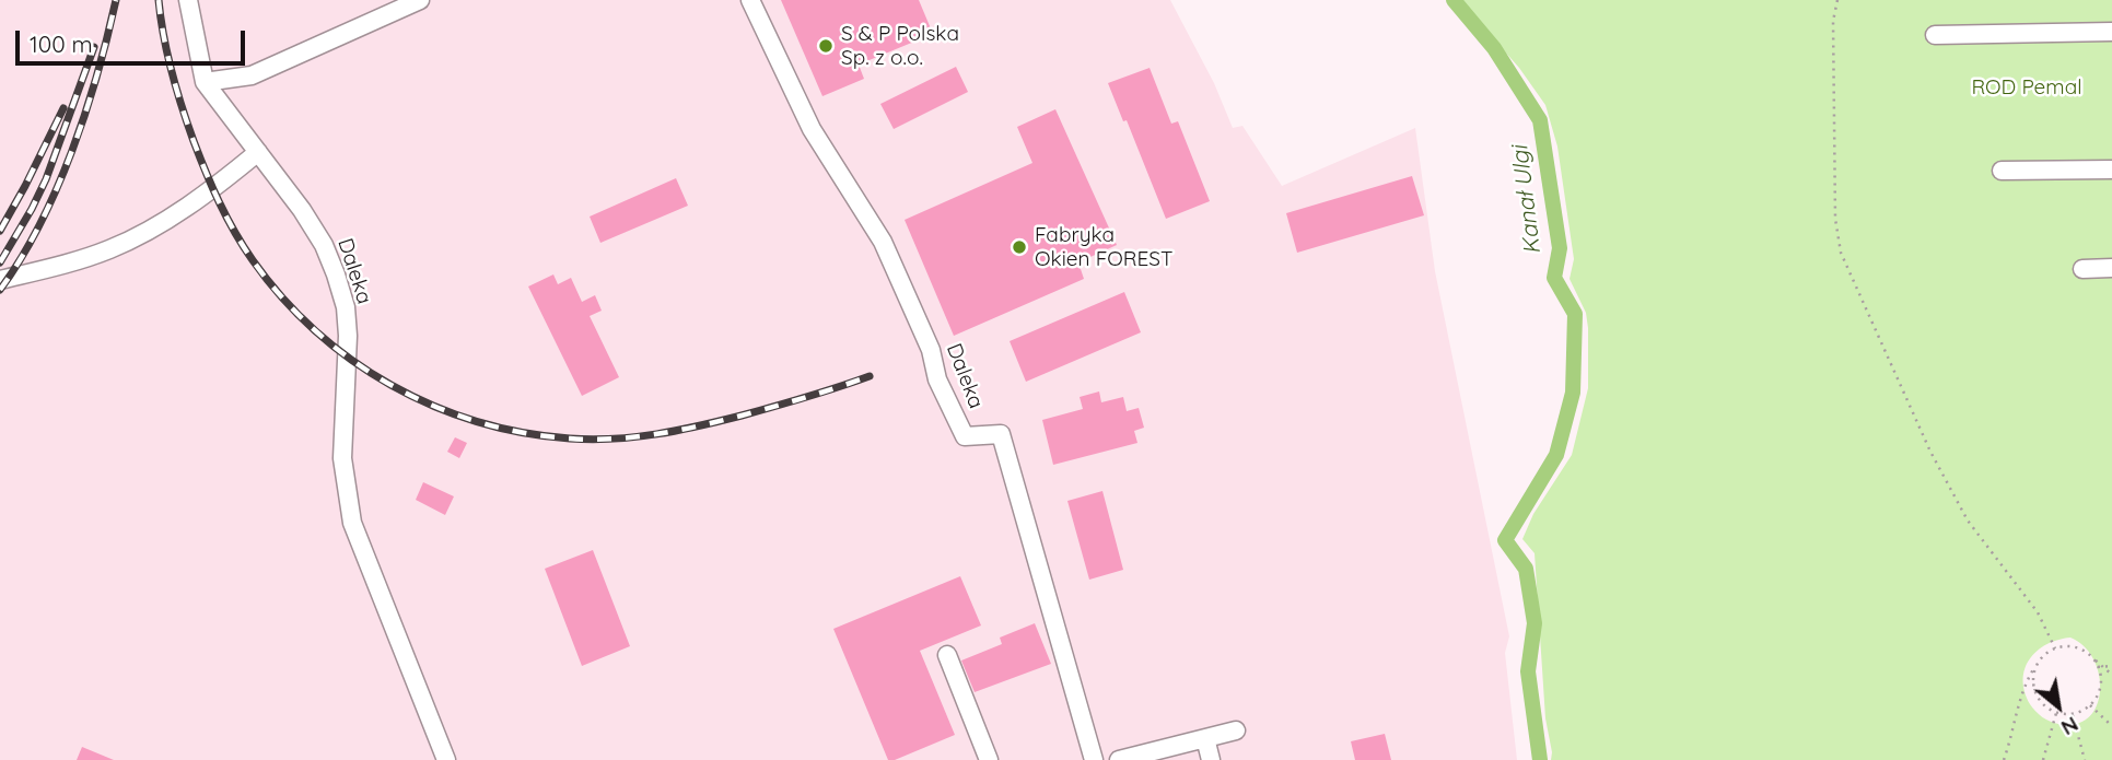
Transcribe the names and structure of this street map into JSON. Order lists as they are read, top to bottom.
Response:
{
  "streets": {
    "street": ["Daleka"]
  },
  "water": ["Kanał Ulgi"],
  "parks": ["ROD Pemal"],
  "places": ["S & P Polska Sp. z o.o.", "Fabryka Okien FOREST"],
  "scale_bar": "100 m",
  "north": "bottom right"
}
